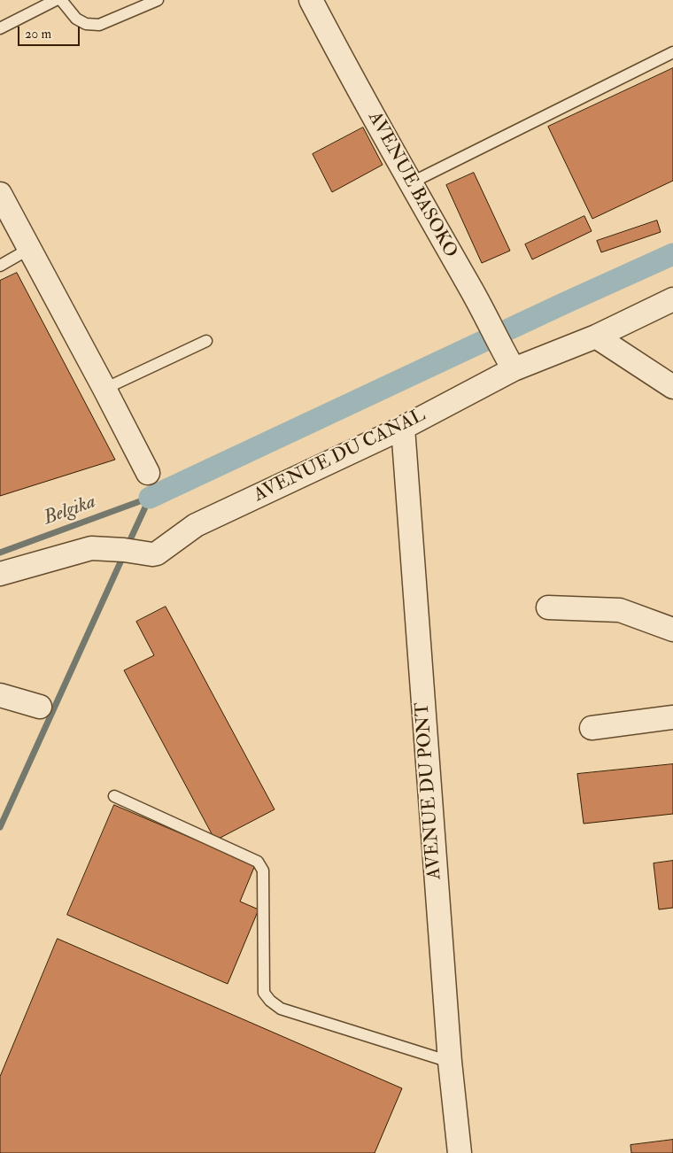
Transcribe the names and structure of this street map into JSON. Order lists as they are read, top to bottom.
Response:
{
  "streets": {
    "street": ["AVENUE BASOKO", "AVENUE DU CANAL", "AVENUE DU PONT"]
  },
  "crossings": [
    ["AVENUE BASOKO", "AVENUE DU CANAL"],
    ["AVENUE DU CANAL", "AVENUE DU PONT"]
  ],
  "water": ["Belgika"],
  "scale_bar": "20 m"
}
